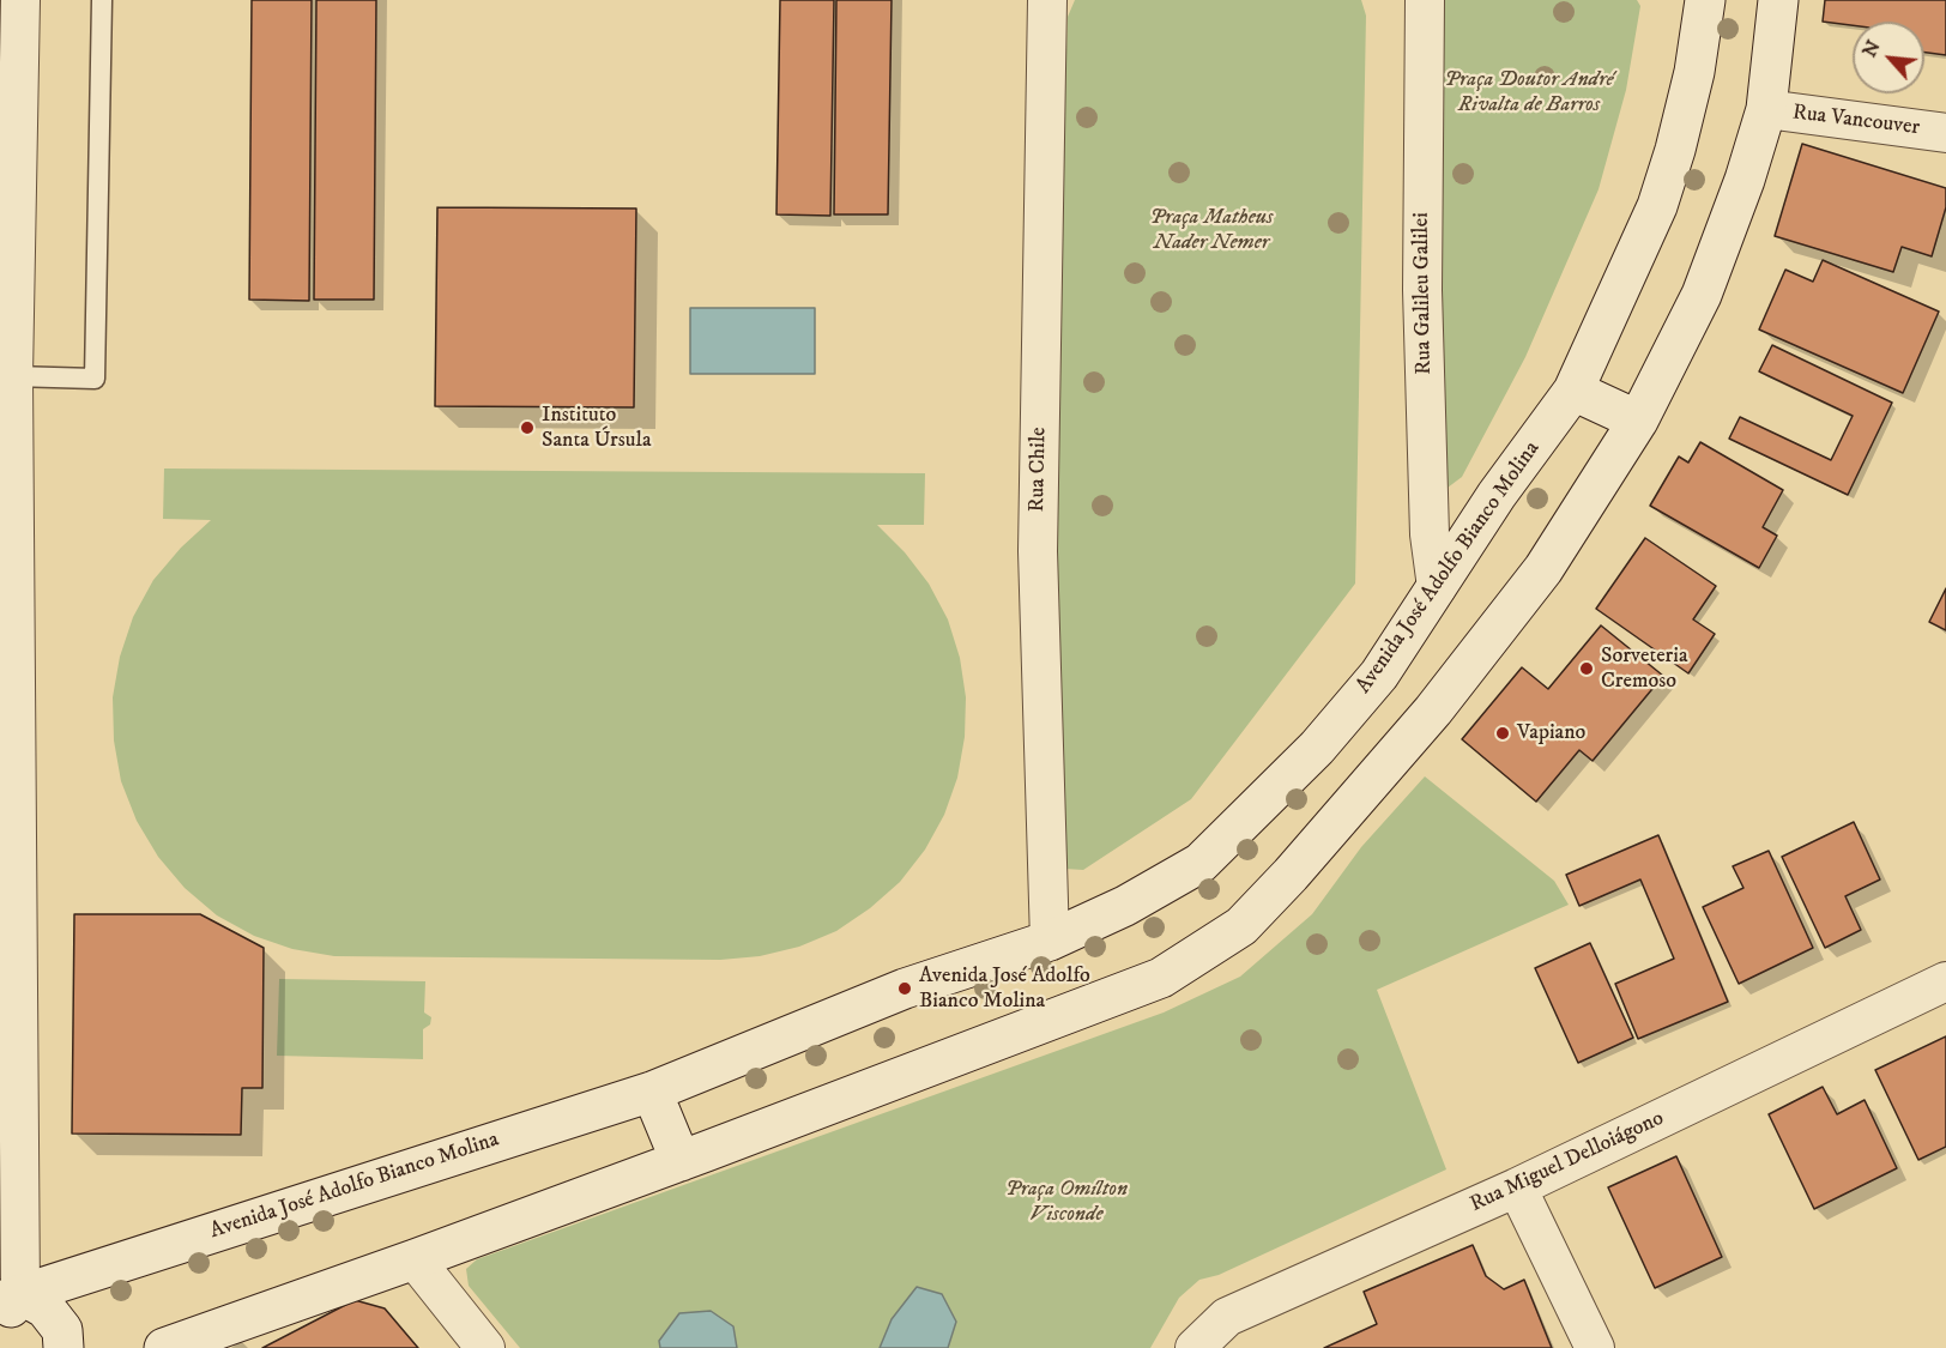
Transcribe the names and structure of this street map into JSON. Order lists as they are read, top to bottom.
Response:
{
  "streets": {
    "main road": ["Avenida José Adolfo Bianco Molina"],
    "street": [
      "Rua Vancouver",
      "Rua Galileu Galilei",
      "Rua Chile",
      "Rua Miguel Delloiágono"
    ]
  },
  "crossings": [
    ["Rua Galileu Galilei", "Avenida José Adolfo Bianco Molina"],
    ["Rua Chile", "Avenida José Adolfo Bianco Molina"]
  ],
  "parks": ["Praça Doutor André Rivalta de Barros", "Praça Matheus Nader Nemer", "Praça Omílton Visconde"],
  "places": [
    "Instituto Santa Úrsula",
    "Sorveteria Cremoso",
    "Vapiano",
    "Avenida José Adolfo Bianco Molina"
  ],
  "north": "top left"
}
